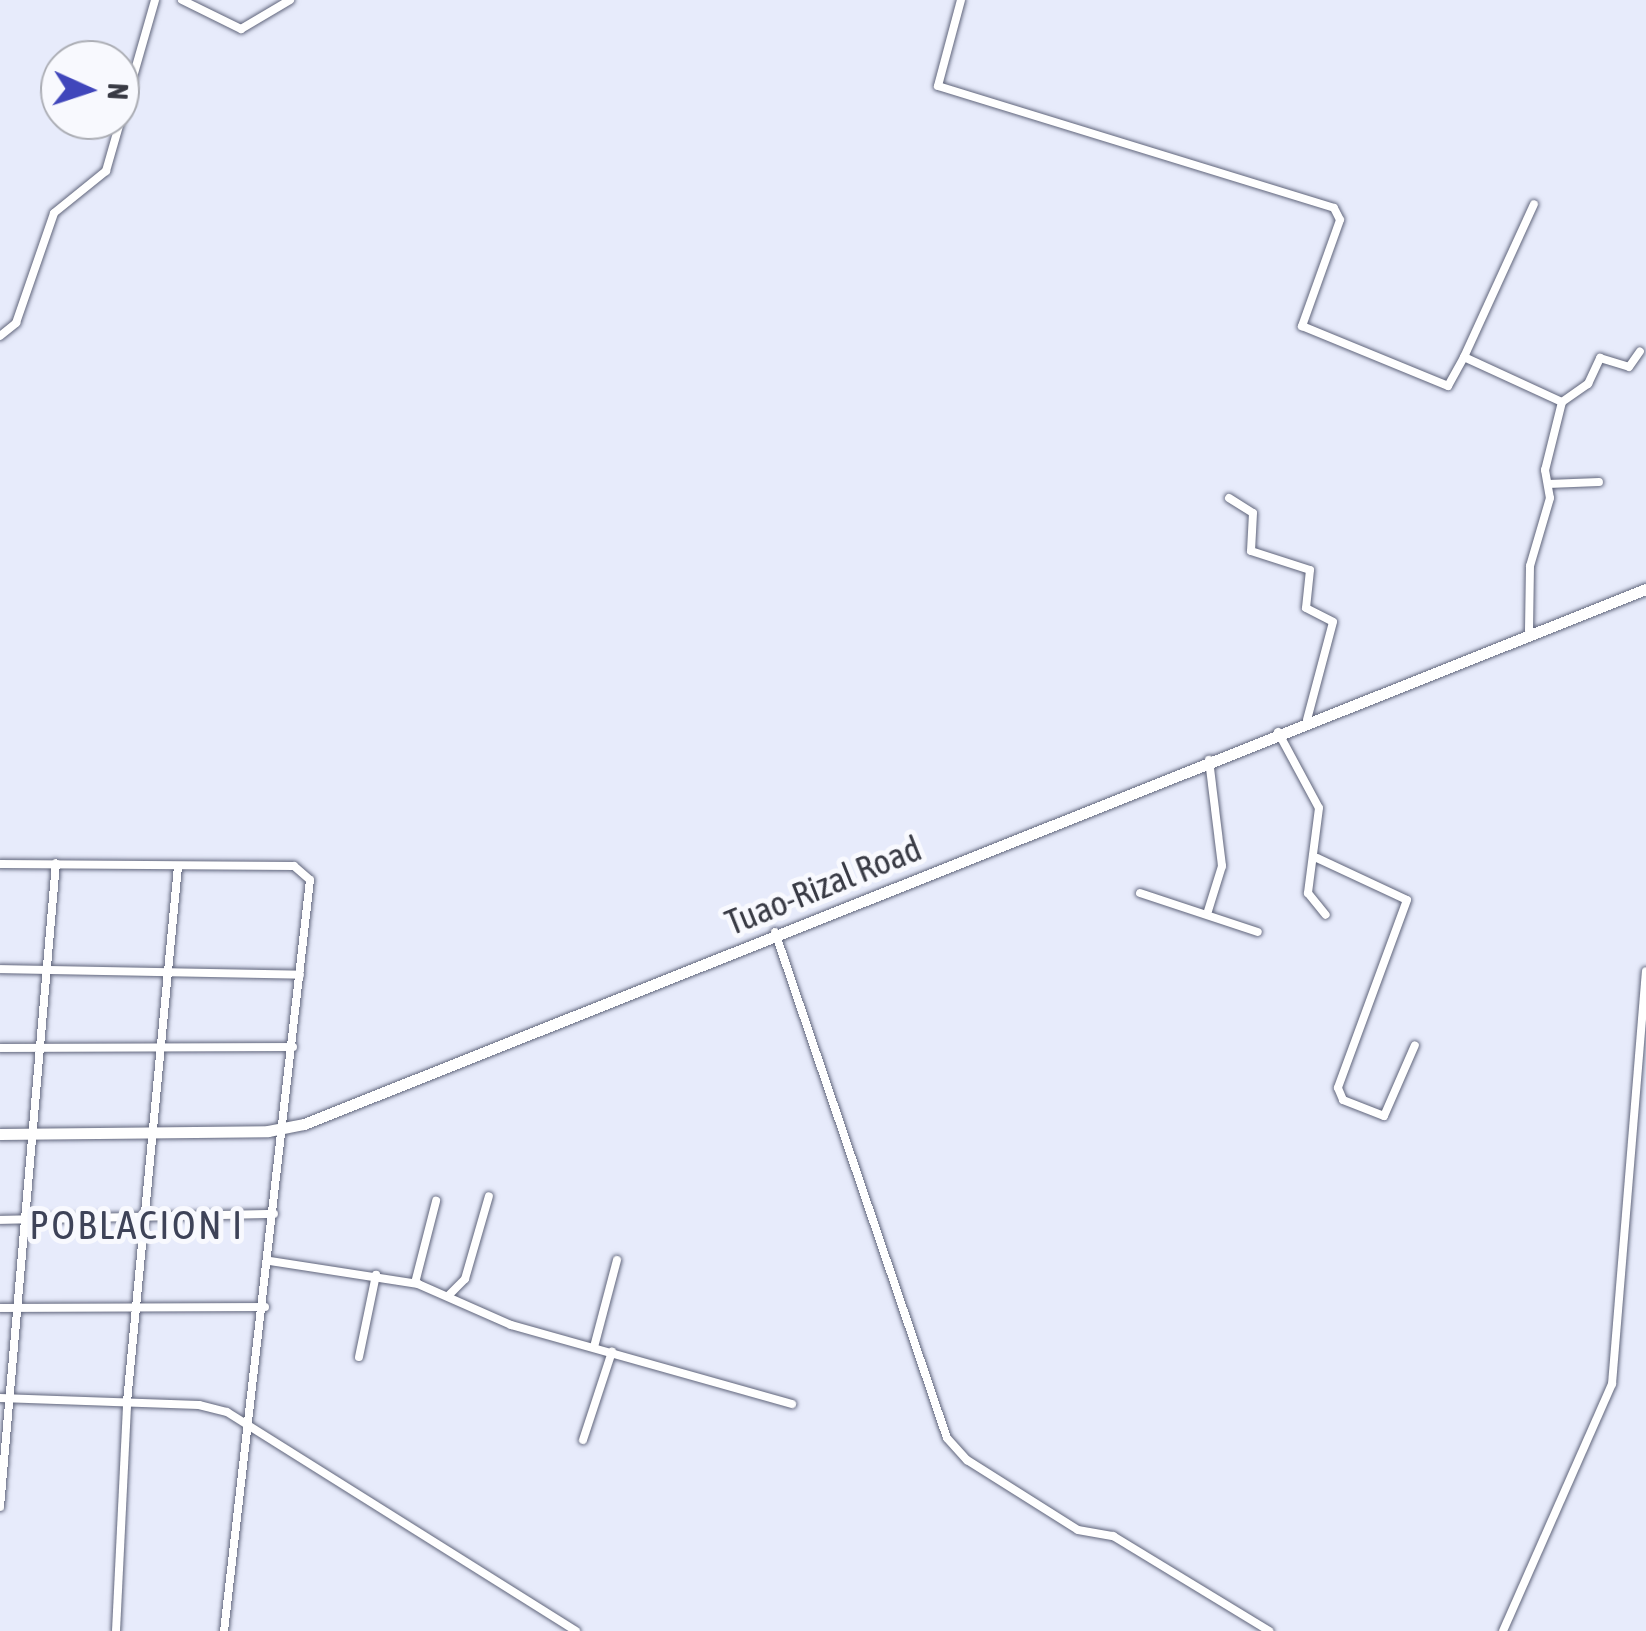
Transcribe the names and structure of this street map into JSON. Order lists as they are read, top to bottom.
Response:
{
  "streets": {
    "main road": ["Tuao-Rizal Road"]
  },
  "districts": ["POBLACION I"],
  "north": "right"
}
